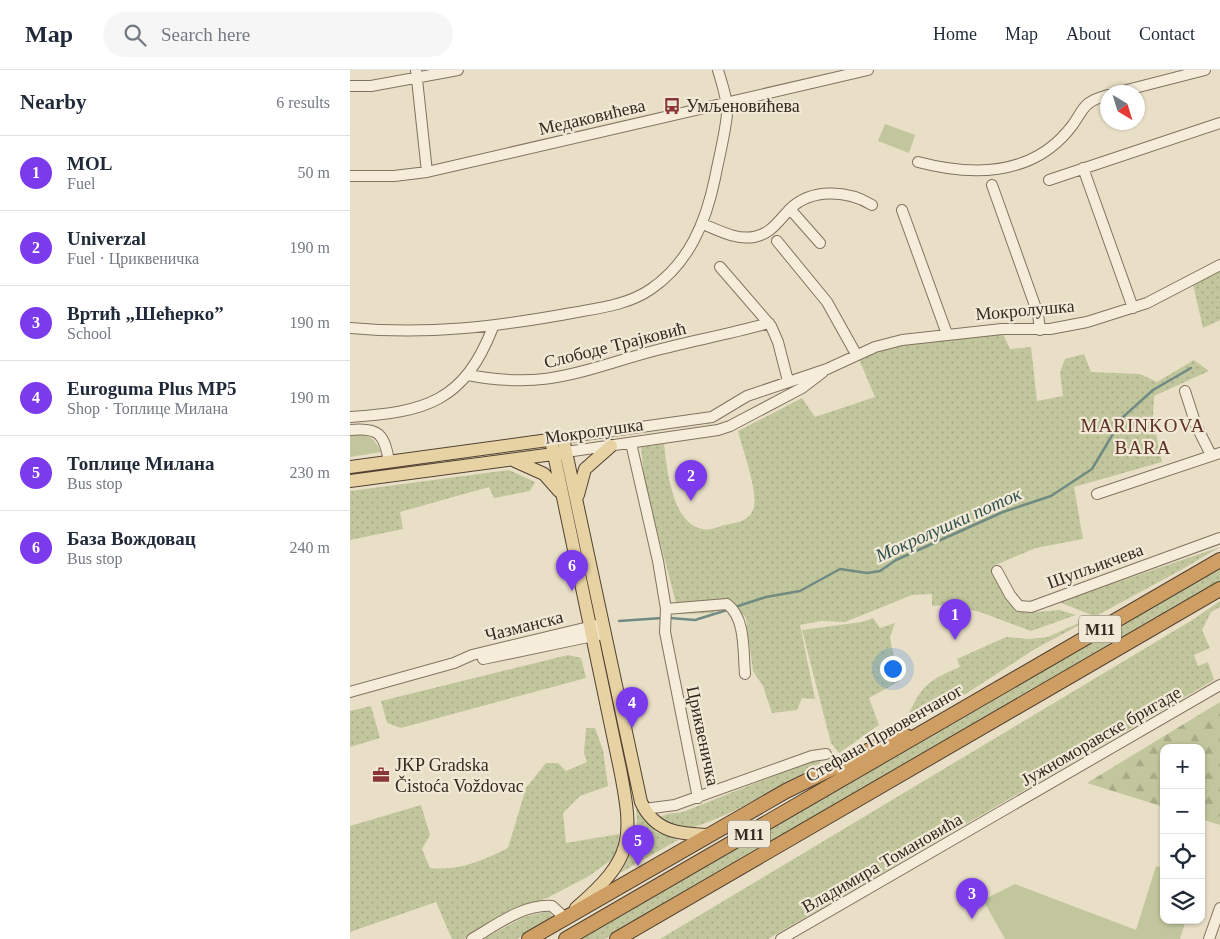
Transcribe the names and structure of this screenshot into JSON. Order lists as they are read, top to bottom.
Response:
{
  "streets": {
    "highway": ["M11", "Стефана Првовенчаног"],
    "main road": ["Мокролушка"],
    "street": [
      "Медаковићева",
      "Слободе Трајковић",
      "Шупљикчева",
      "Чазманска",
      "Цриквеничка",
      "Јужноморавске бригаде",
      "Владимира Томановића"
    ]
  },
  "crossings": [
    ["Мокролушка", "Цриквеничка"],
    ["Јужноморавске бригаде", "Владимира Томановића"]
  ],
  "districts": ["MARINKOVA BARA"],
  "water": ["Мокролушки поток"],
  "places": {
    "bus stop": ["Умљеновићева"],
    "office": ["JKP Gradska Čistoća Voždovac"]
  },
  "north": "bottom right",
  "page": {
    "header": "Map",
    "search": "Search here",
    "nav": [
      "Home",
      "Map",
      "About",
      "Contact"
    ],
    "heading": ["Nearby", "6 results"],
    "list": [
      {
        "mark": "1",
        "name": "MOL",
        "note": "Fuel",
        "value": "50 m"
      },
      {
        "mark": "2",
        "name": "Univerzal",
        "note": "Fuel · Цриквеничка",
        "value": "190 m"
      },
      {
        "mark": "3",
        "name": "Вртић „Шећерко”",
        "note": "School",
        "value": "190 m"
      },
      {
        "mark": "4",
        "name": "Euroguma Plus MP5",
        "note": "Shop · Топлице Милана",
        "value": "190 m"
      },
      {
        "mark": "5",
        "name": "Топлице Милана",
        "note": "Bus stop",
        "value": "230 m"
      },
      {
        "mark": "6",
        "name": "База Вождовац",
        "note": "Bus stop",
        "value": "240 m"
      }
    ],
    "pins": [
      "2",
      "6",
      "1",
      "4",
      "5",
      "3"
    ],
    "map_buttons": ["+", "−"]
  }
}
